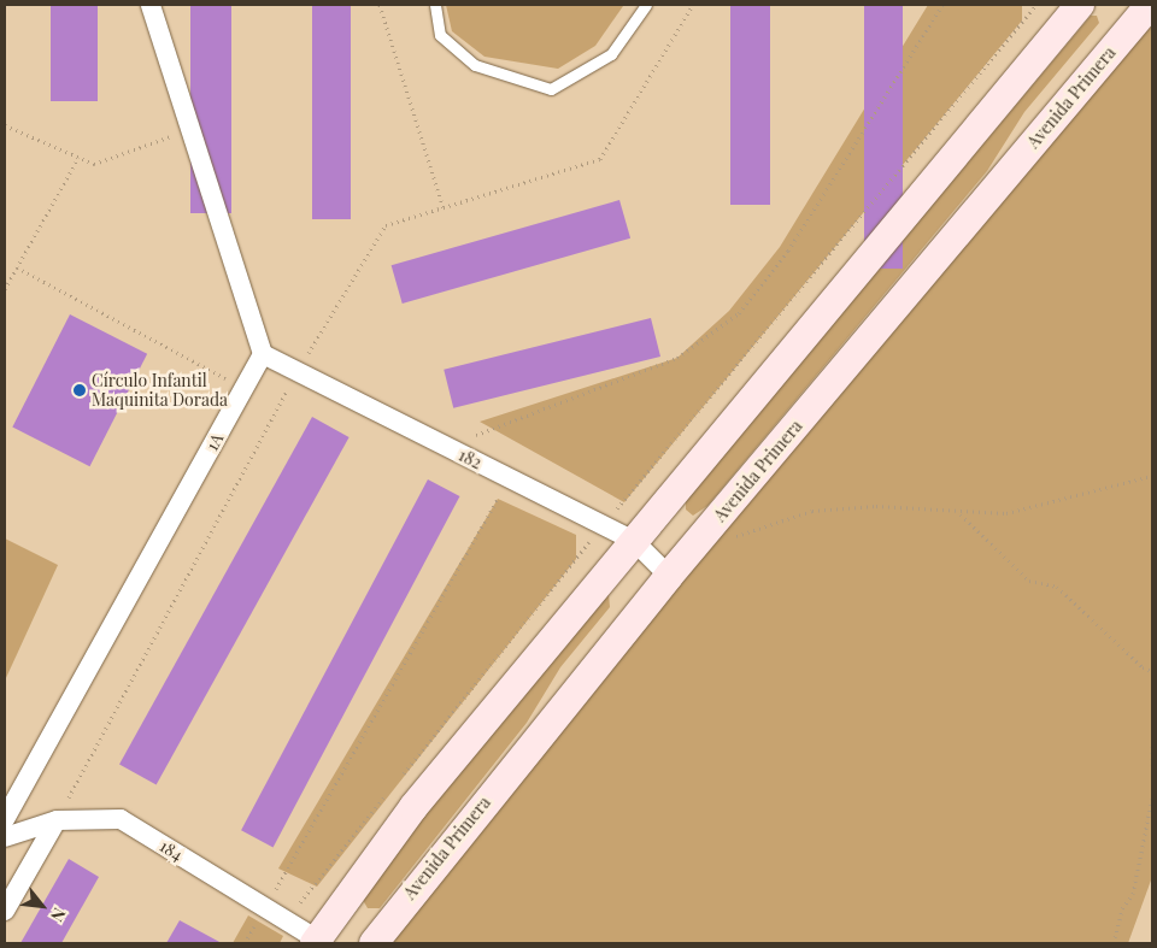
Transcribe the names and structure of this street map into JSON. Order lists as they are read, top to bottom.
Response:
{
  "streets": {
    "street": [
      "Avenida Primera",
      "1A",
      "182",
      "184"
    ]
  },
  "crossings": [
    ["Avenida Primera", "182"],
    ["1A", "182"]
  ],
  "places": ["Círculo Infantil Maquinita Dorada"],
  "north": "bottom right"
}
